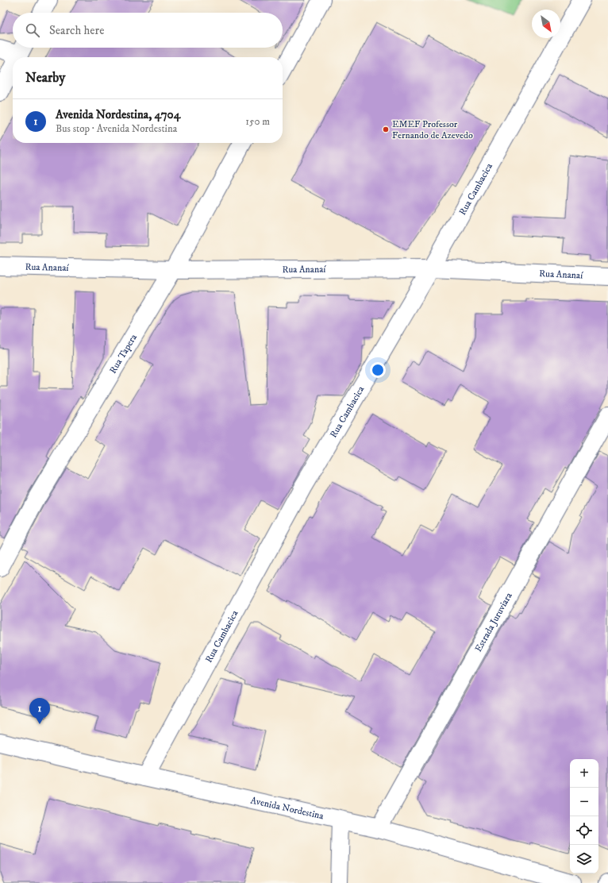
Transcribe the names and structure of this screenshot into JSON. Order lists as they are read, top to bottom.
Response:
{
  "streets": {
    "street": [
      "Rua Cambacica",
      "Rua Ananaí",
      "Rua Tapera",
      "Estrada Juruviara",
      "Avenida Nordestina"
    ]
  },
  "crossings": [
    ["Rua Cambacica", "Rua Ananaí"],
    ["Rua Cambacica", "Avenida Nordestina"],
    ["Rua Ananaí", "Rua Tapera"],
    ["Estrada Juruviara", "Avenida Nordestina"]
  ],
  "places": ["EMEF Professor Fernando de Azevedo"],
  "north": "bottom right",
  "page": {
    "search": "Search here",
    "heading": "Nearby",
    "list": [
      {
        "mark": "1",
        "name": "Avenida Nordestina, 4704",
        "note": "Bus stop · Avenida Nordestina",
        "value": "150 m"
      }
    ],
    "pins": "1",
    "map_buttons": ["+", "−"]
  }
}
